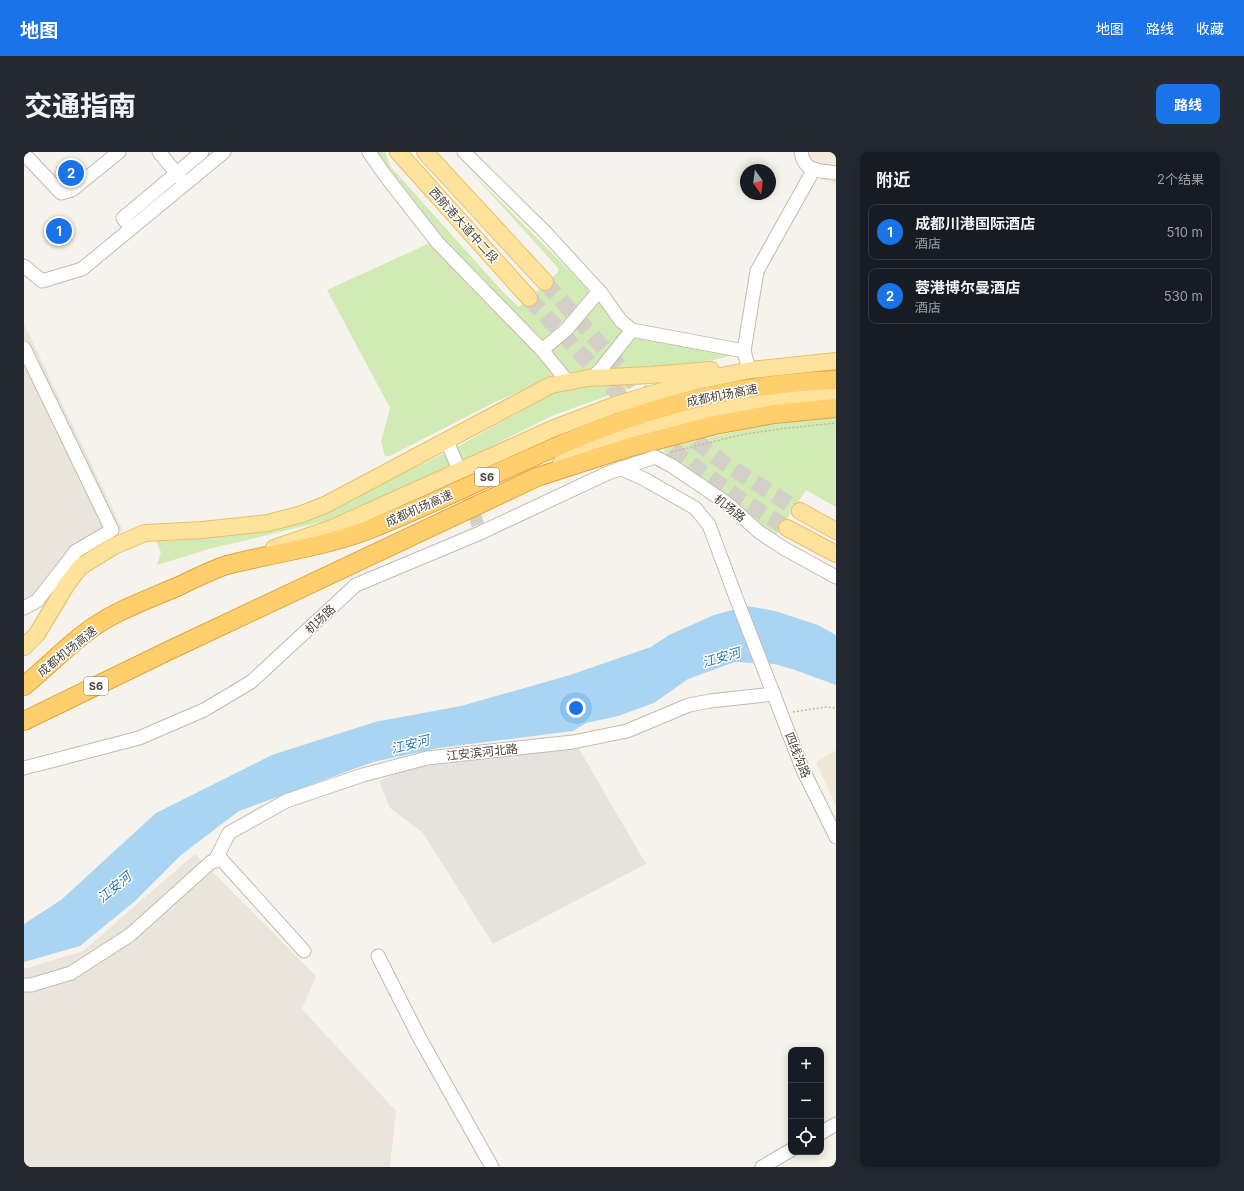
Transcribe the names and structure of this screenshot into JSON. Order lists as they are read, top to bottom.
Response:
{
  "streets": {
    "highway": ["成都机场高速", "S6"],
    "main road": ["西航港大道中二段"],
    "street": ["机场路", "江安滨河北路", "四线沟路"]
  },
  "crossings": [
    ["机场路", "四线沟路"],
    ["江安滨河北路", "四线沟路"]
  ],
  "water": ["江安河"],
  "north": "bottom",
  "page": {
    "header": "地图",
    "nav": ["地图", "路线", "收藏"],
    "title": "交通指南",
    "buttons": "路线",
    "heading": ["附近", "2个结果"],
    "pins": ["2", "1"],
    "list": [
      {
        "mark": "1",
        "name": "成都川港国际酒店",
        "note": "酒店",
        "value": "510 m"
      },
      {
        "mark": "2",
        "name": "蓉港博尔曼酒店",
        "note": "酒店",
        "value": "530 m"
      }
    ],
    "map_buttons": ["+", "−"]
  }
}
